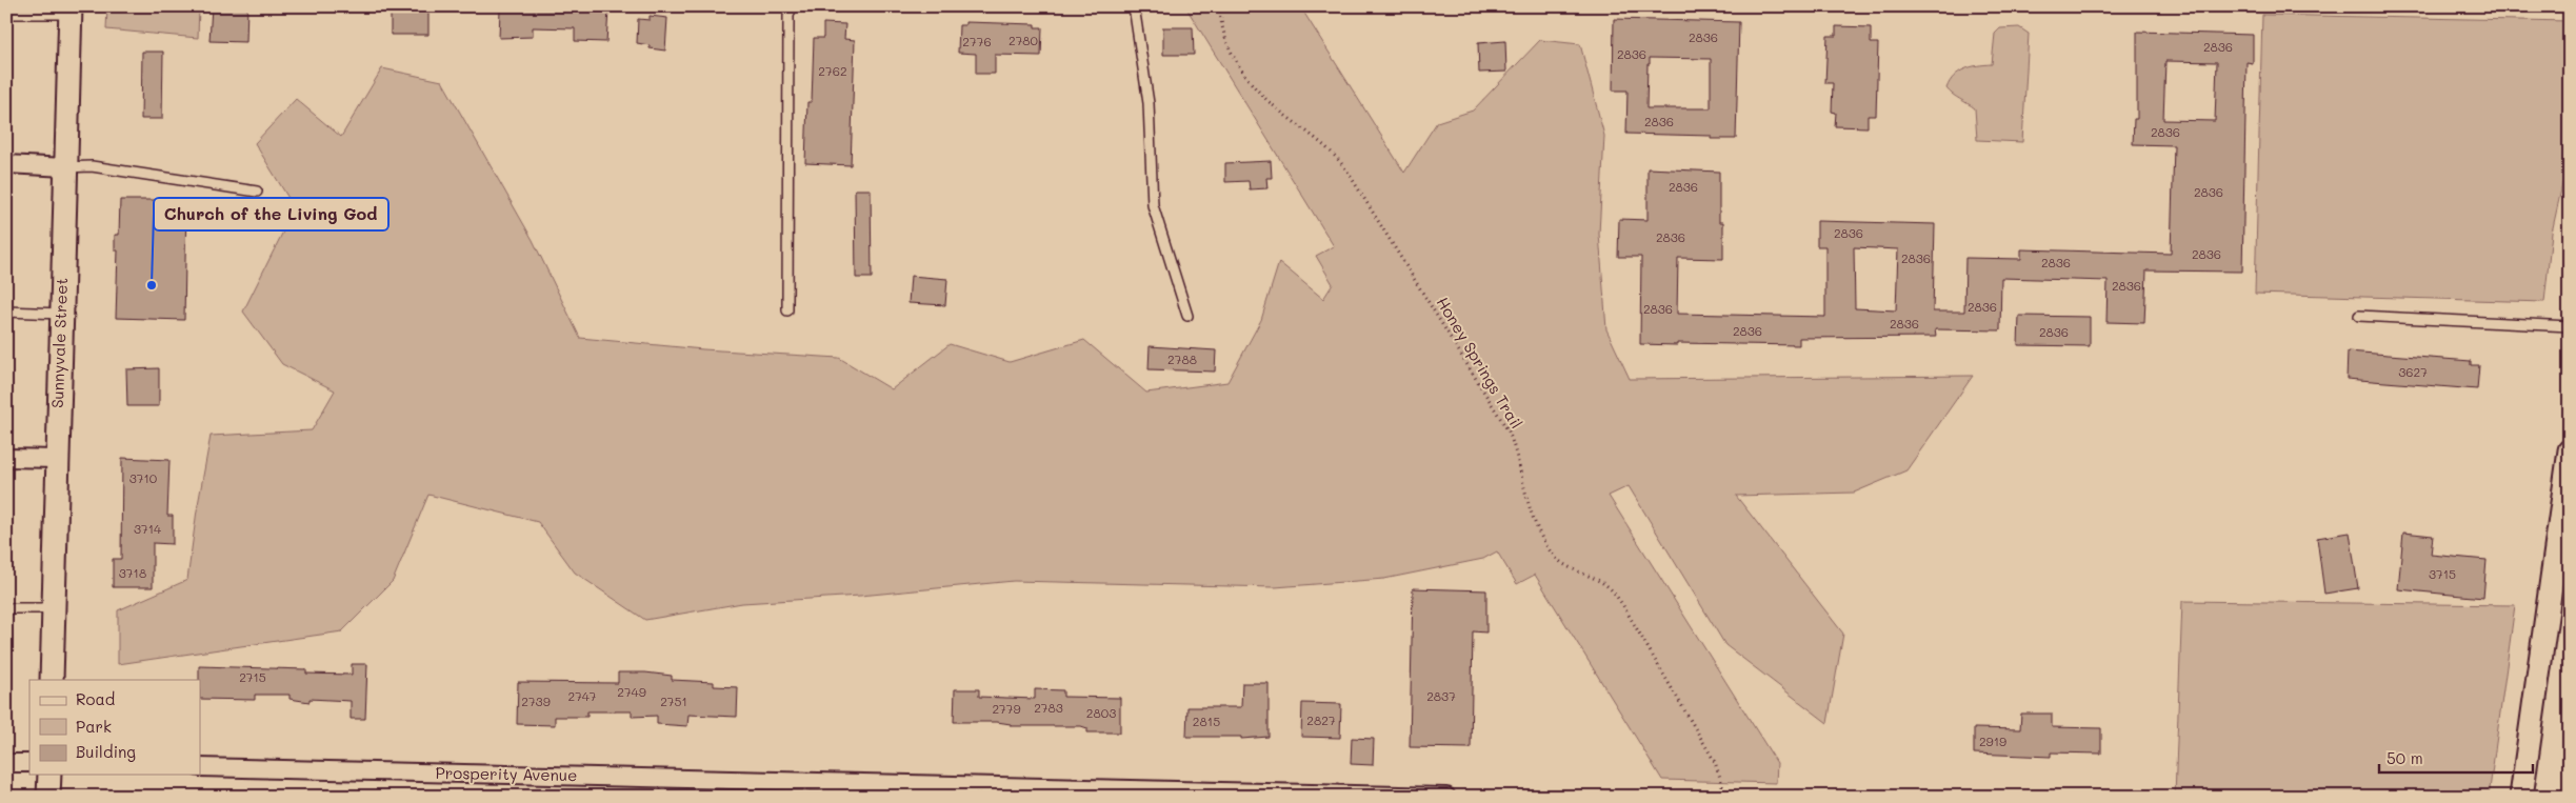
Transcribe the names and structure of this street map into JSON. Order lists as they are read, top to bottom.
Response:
{
  "streets": {
    "street": ["Sunnyvale Street", "Prosperity Avenue"],
    "path": ["Honey Springs Trail"]
  },
  "places": ["Church of the Living God"],
  "house_numbers": [
    "2836",
    "2780",
    "2776",
    "2836",
    "2836",
    "2762",
    "2836",
    "2836",
    "2836",
    "2836",
    "2836",
    "2836",
    "2836",
    "2836",
    "2836",
    "2836",
    "2836",
    "2836",
    "2836",
    "2836",
    "2836",
    "2788",
    "3627",
    "3710",
    "3714",
    "3718",
    "3715",
    "2715",
    "2749",
    "2747",
    "2837",
    "2739",
    "2751",
    "2783",
    "2779",
    "2803",
    "2827",
    "2815",
    "2919"
  ],
  "legend": ["Road", "Park", "Building"],
  "scale_bar": "50 m"
}
